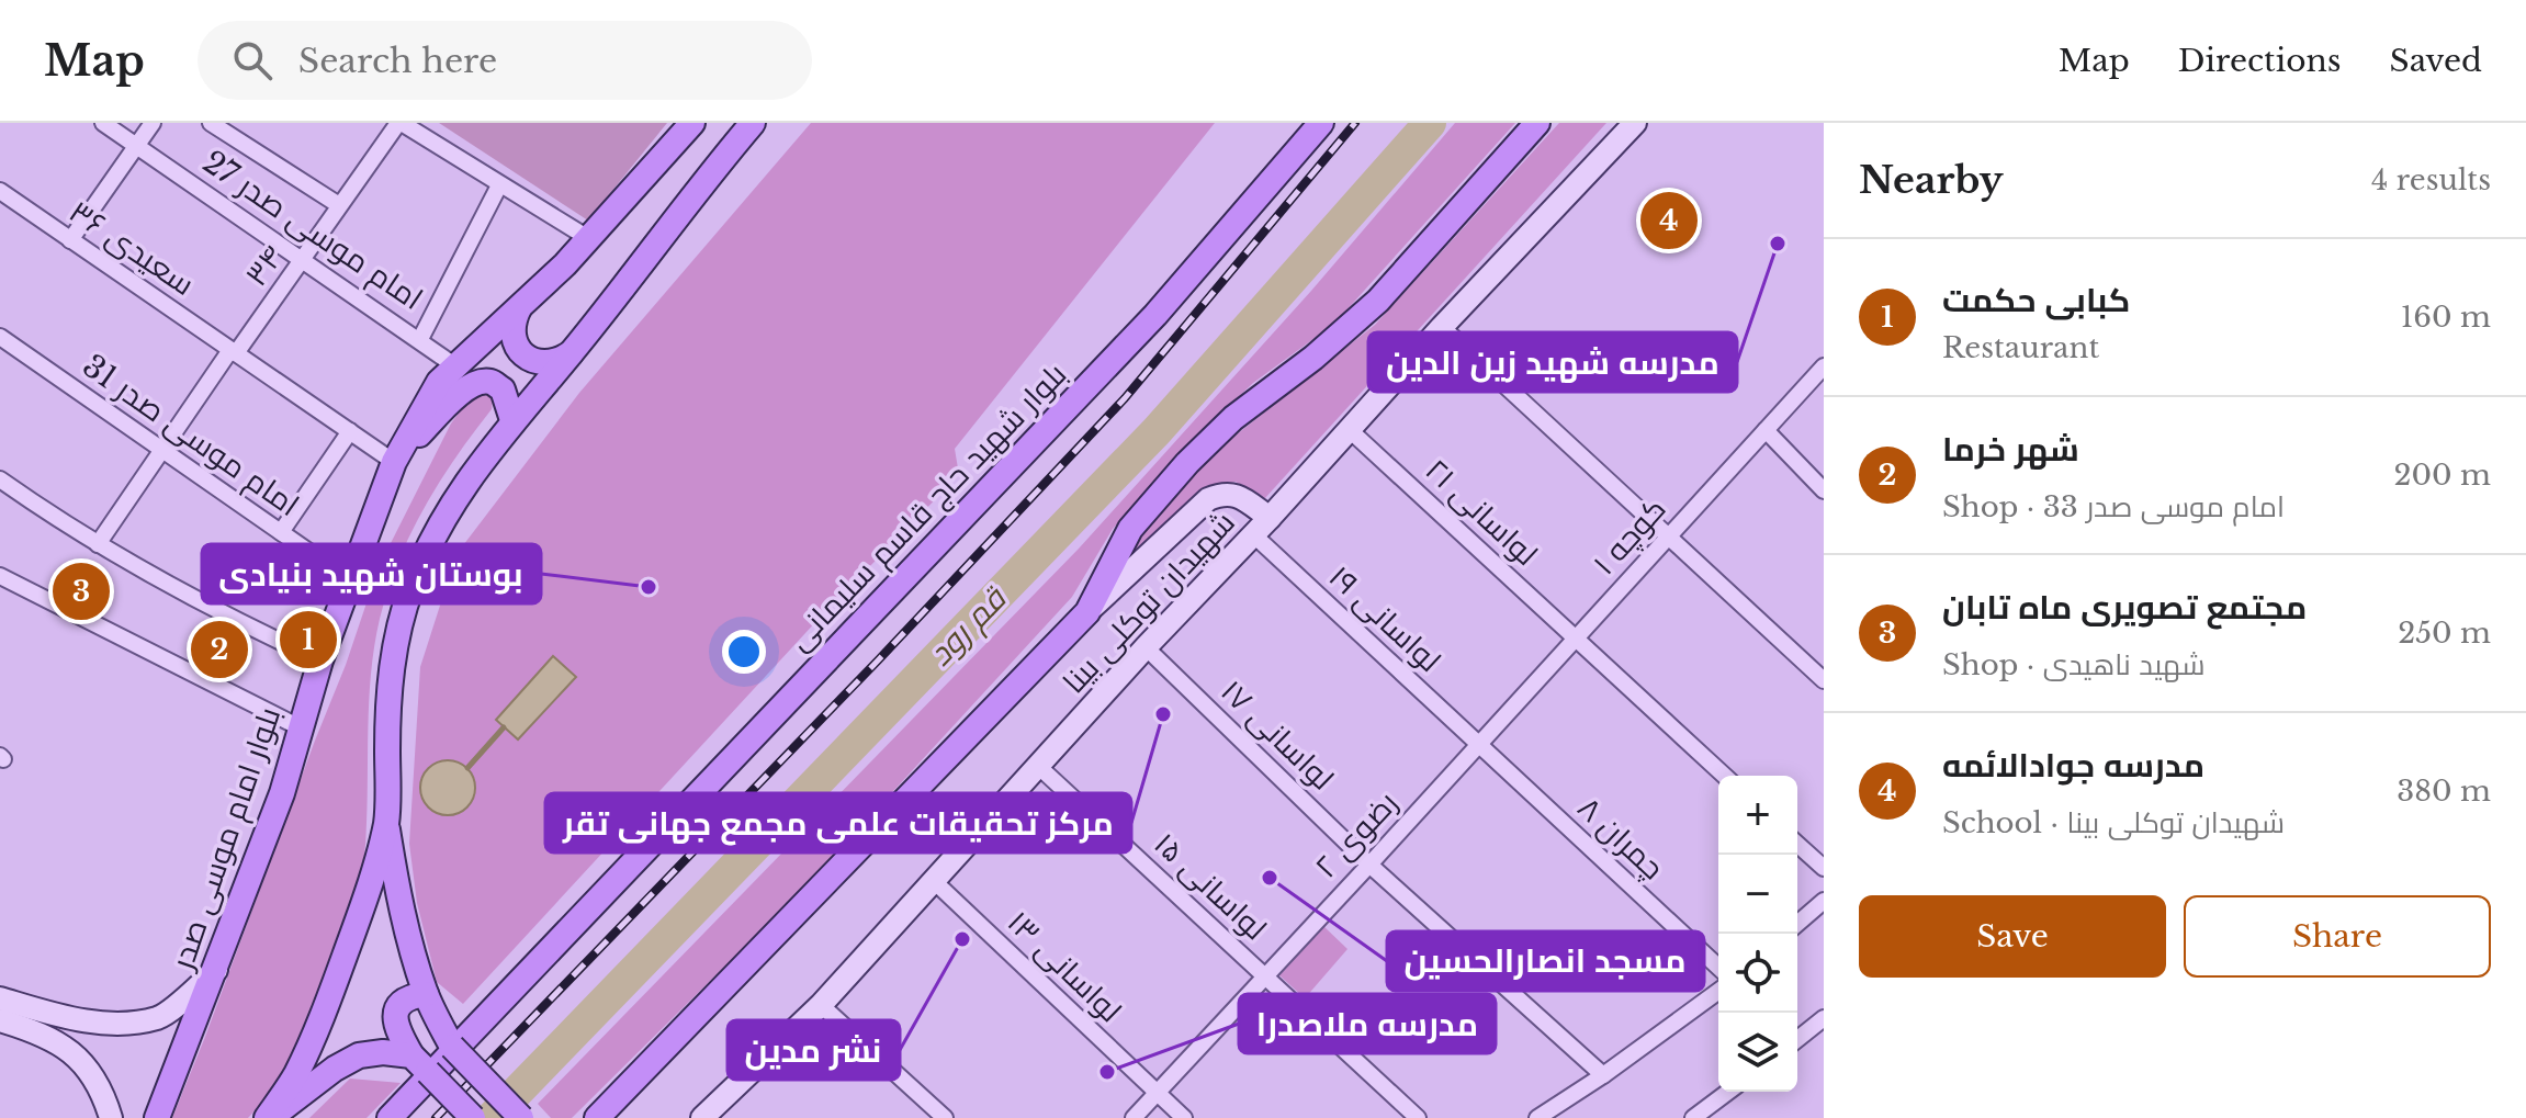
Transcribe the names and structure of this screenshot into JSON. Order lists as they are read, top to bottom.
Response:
{
  "streets": {
    "main road": ["بلوار شهید حاج قاسم سلیمانی", "شهیدان توکلی بینا", "بلوار امام موسی صدر"],
    "street": [
      "امام موسی صدر 27",
      "سعیدی ۳۶",
      "۳۴",
      "امام موسی صدر 31",
      "لواسانی ۲۱",
      "کوچه ۱",
      "لواسانی ۱۹",
      "لواسانی ۱۷",
      "رضوی ۲",
      "چمران ۸",
      "لواسانی ۱۵",
      "لواسانی ۱۳"
    ]
  },
  "crossings": [
    ["امام موسی صدر 27", "۳۴"],
    ["امام موسی صدر 27", "بلوار امام موسی صدر"],
    ["سعیدی ۳۶", "۳۴"],
    ["سعیدی ۳۶", "بلوار امام موسی صدر"],
    ["۳۴", "امام موسی صدر 31"],
    ["امام موسی صدر 31", "بلوار امام موسی صدر"],
    ["لواسانی ۲۱", "کوچه ۱"],
    ["لواسانی ۲۱", "شهیدان توکلی بینا"],
    ["کوچه ۱", "لواسانی ۱۹"],
    ["کوچه ۱", "رضوی ۲"],
    ["کوچه ۱", "چمران ۸"],
    ["شهیدان توکلی بینا", "لواسانی ۱۹"],
    ["شهیدان توکلی بینا", "لواسانی ۱۷"],
    ["شهیدان توکلی بینا", "لواسانی ۱۵"],
    ["شهیدان توکلی بینا", "لواسانی ۱۳"],
    ["لواسانی ۱۹", "رضوی ۲"],
    ["لواسانی ۱۹", "چمران ۸"],
    ["لواسانی ۱۷", "رضوی ۲"],
    ["رضوی ۲", "چمران ۸"],
    ["رضوی ۲", "لواسانی ۱۵"],
    ["رضوی ۲", "لواسانی ۱۳"]
  ],
  "water": ["قم رود"],
  "places": [
    "مدرسه شهید زین الدین",
    "بوستان شهید بنیادی",
    "مرکز تحقیقات علمی مجمع جهانی تقر",
    "مسجد انصارالحسین",
    "نشر مدین",
    "مدرسه ملاصدرا"
  ],
  "page": {
    "header": "Map",
    "search": "Search here",
    "nav": ["Map", "Directions", "Saved"],
    "heading": ["Nearby", "4 results"],
    "pins": [
      "4",
      "3",
      "1",
      "2"
    ],
    "list": [
      {
        "mark": "1",
        "name": "کبابی حکمت",
        "note": "Restaurant",
        "value": "160 m"
      },
      {
        "mark": "2",
        "name": "شهر خرما",
        "note": "Shop · امام موسی صدر 33",
        "value": "200 m"
      },
      {
        "mark": "3",
        "name": "مجتمع تصویری ماه تابان",
        "note": "Shop · شهید ناهیدی",
        "value": "250 m"
      },
      {
        "mark": "4",
        "name": "مدرسه جوادالائمه",
        "note": "School · شهیدان توکلی بینا",
        "value": "380 m"
      }
    ],
    "map_buttons": ["+", "−"],
    "buttons": ["Save", "Share"]
  }
}
